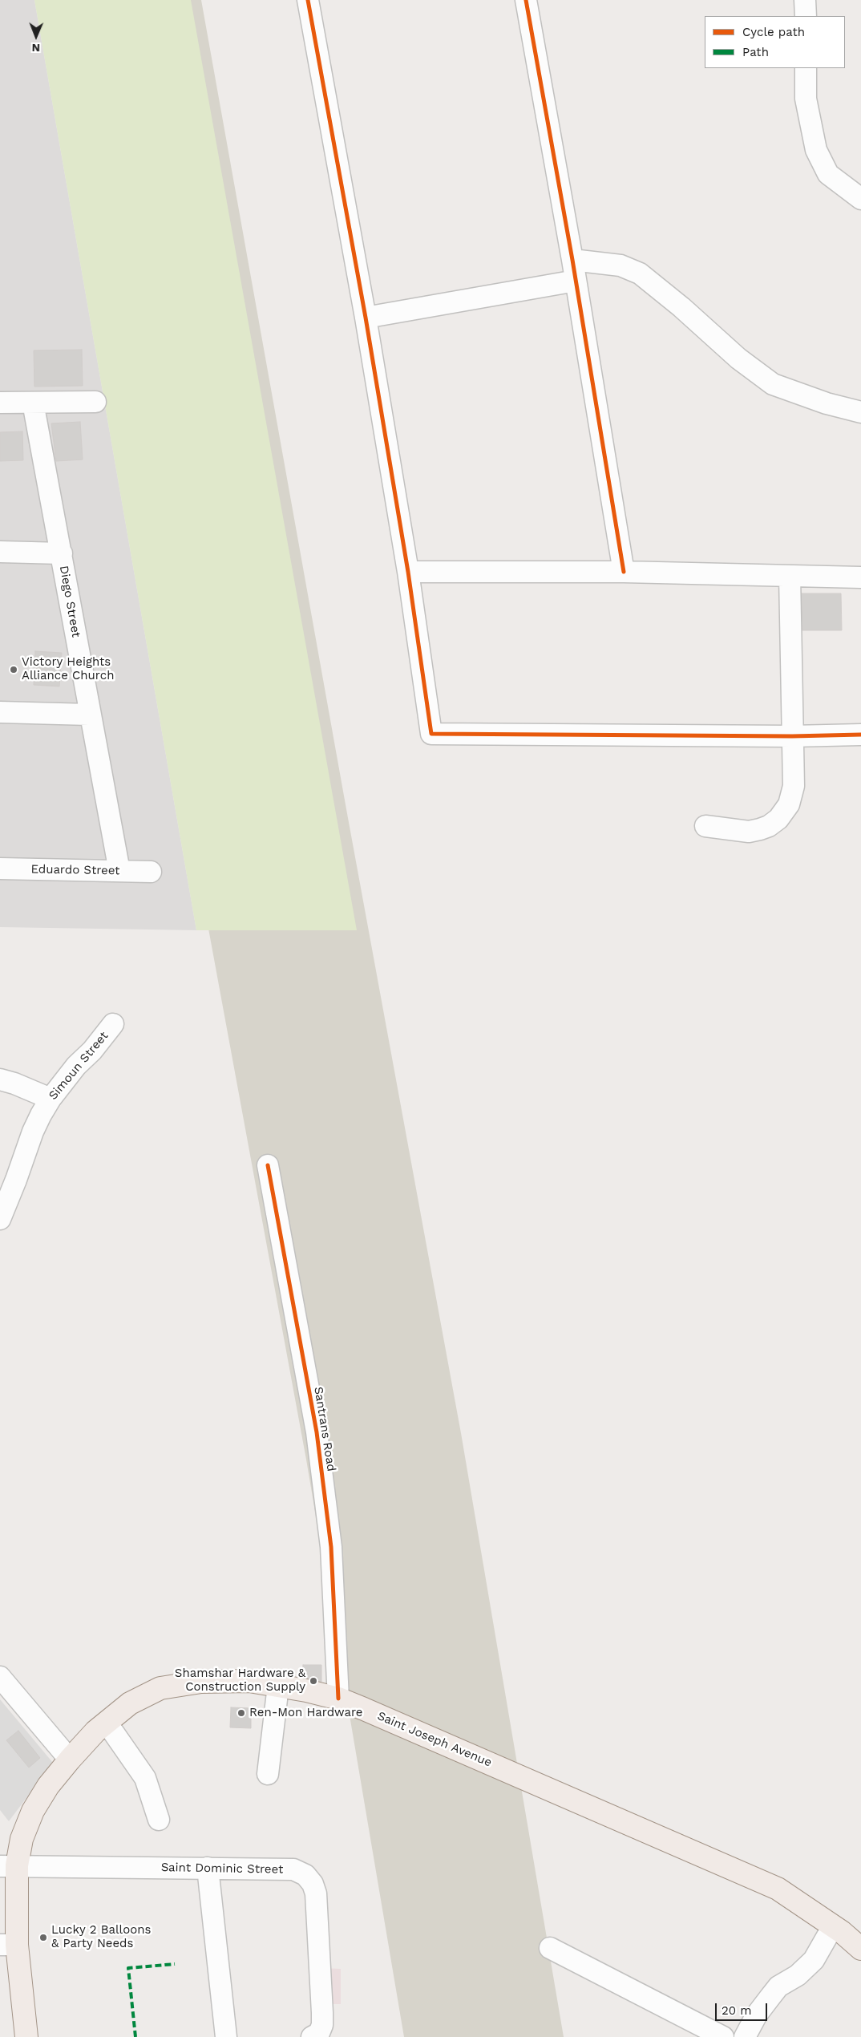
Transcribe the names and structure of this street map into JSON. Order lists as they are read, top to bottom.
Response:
{
  "streets": {
    "main road": ["Saint Joseph Avenue"],
    "street": [
      "Diego Street",
      "Eduardo Street",
      "Simoun Street",
      "Santrans Road",
      "Saint Dominic Street"
    ]
  },
  "crossings": [
    ["Diego Street", "Eduardo Street"],
    ["Santrans Road", "Saint Joseph Avenue"],
    ["Saint Joseph Avenue", "Saint Dominic Street"]
  ],
  "places": [
    "Victory Heights Alliance Church",
    "Shamshar Hardware & Construction Supply",
    "Ren-Mon Hardware",
    "Lucky 2 Balloons & Party Needs"
  ],
  "legend": ["Cycle path", "Path"],
  "scale_bar": "20 m",
  "north": "bottom"
}
